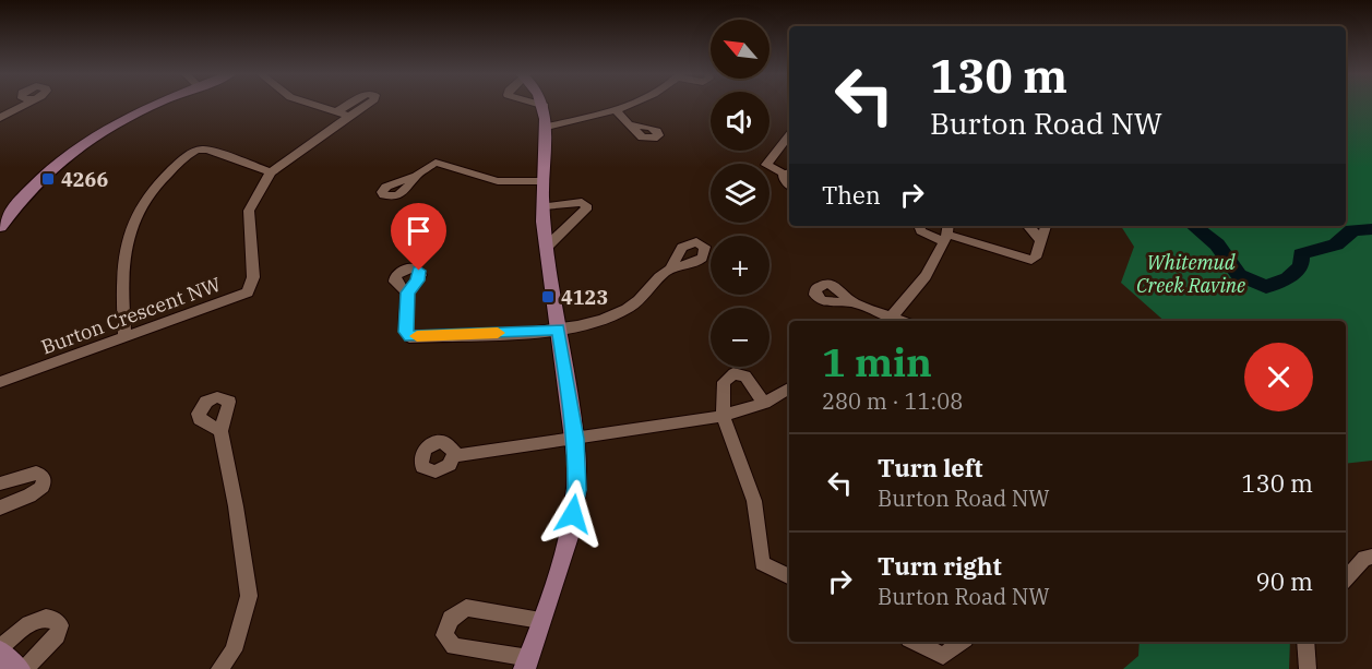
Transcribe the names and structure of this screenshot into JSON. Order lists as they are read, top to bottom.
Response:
{
  "streets": {
    "street": ["Burton Crescent NW"]
  },
  "parks": ["Whitemud Creek Ravine"],
  "places": {
    "transit": ["4266", "4123"]
  },
  "north": "top left",
  "page": {
    "map_buttons": ["+", "−"],
    "turn": ["130 m", "Burton Road NW"],
    "then": "Then",
    "heading": ["1 min", "280 m · 11:08"],
    "list": [
      {
        "name": "Turn left",
        "note": "Burton Road NW",
        "value": "130 m"
      },
      {
        "name": "Turn right",
        "note": "Burton Road NW",
        "value": "90 m"
      }
    ]
  }
}
